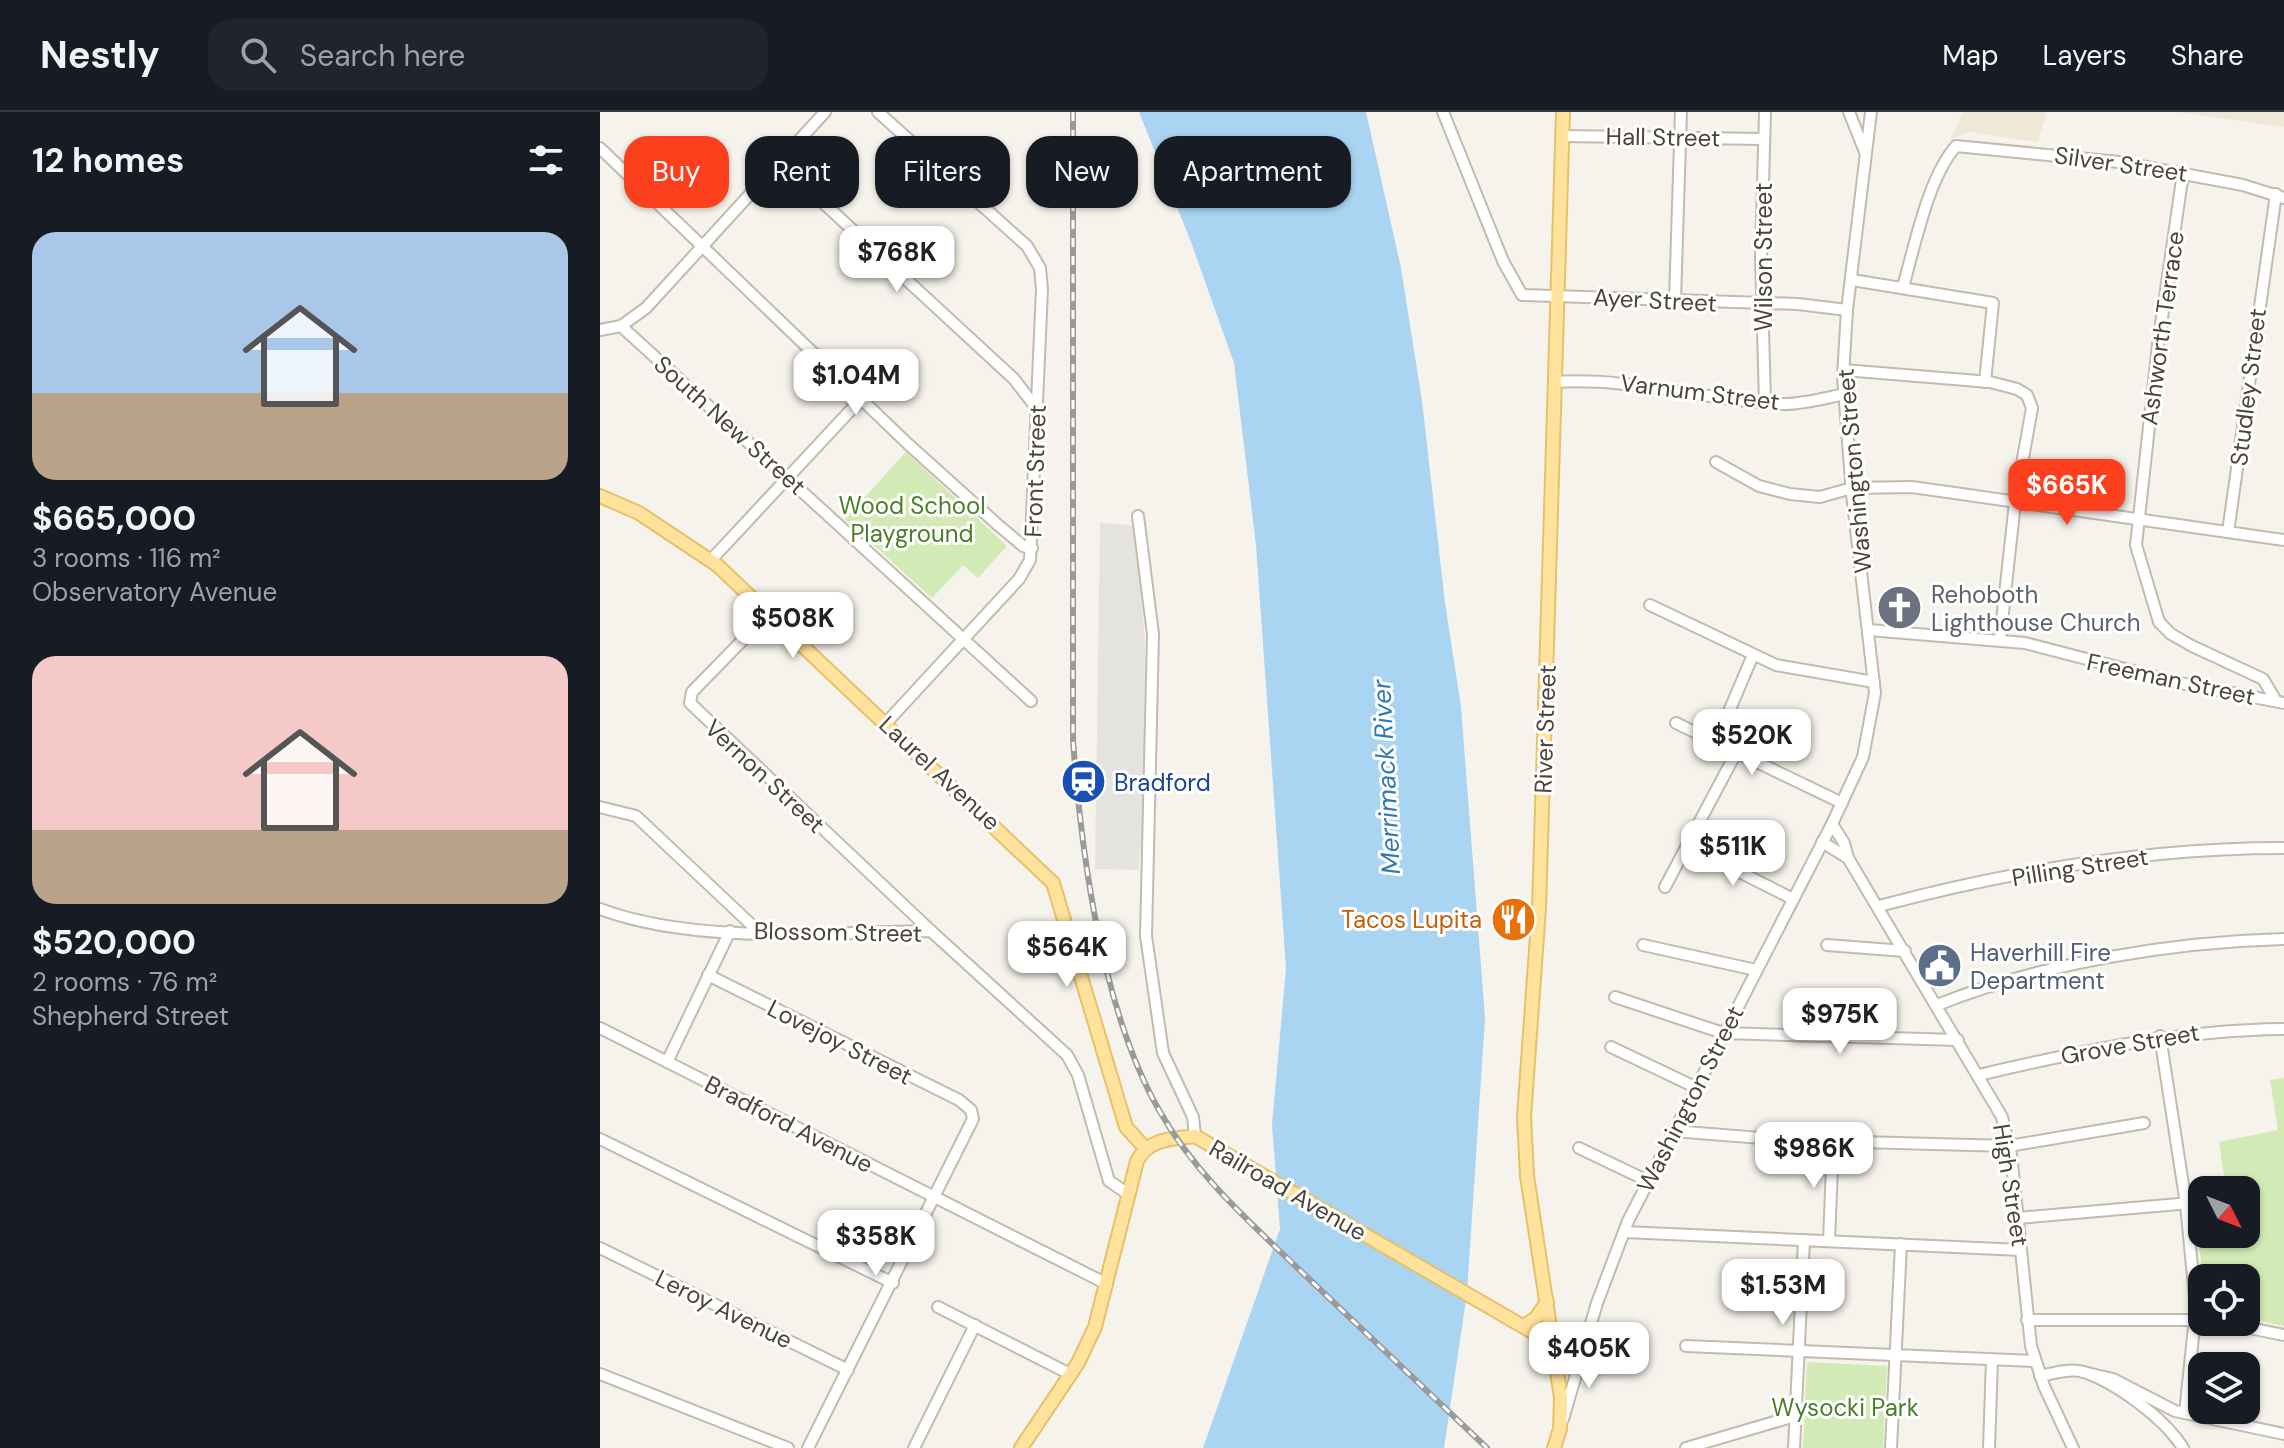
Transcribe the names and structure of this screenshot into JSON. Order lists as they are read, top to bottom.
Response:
{
  "streets": {
    "main road": [
      "Washington Street",
      "River Street",
      "Laurel Avenue",
      "Railroad Avenue"
    ],
    "street": [
      "Hall Street",
      "Silver Street",
      "Wilson Street",
      "Ayer Street",
      "Ashworth Terrace",
      "Studley Street",
      "Varnum Street",
      "South New Street",
      "Front Street",
      "Freeman Street",
      "Vernon Street",
      "Pilling Street",
      "Blossom Street",
      "Lovejoy Street",
      "Grove Street",
      "Bradford Avenue",
      "High Street",
      "Leroy Avenue"
    ]
  },
  "crossings": [
    ["Hall Street", "Wilson Street"],
    ["Hall Street", "River Street"],
    ["Silver Street", "Ashworth Terrace"],
    ["Silver Street", "Studley Street"],
    ["Wilson Street", "Ayer Street"],
    ["Wilson Street", "Varnum Street"],
    ["Ayer Street", "Washington Street"],
    ["Ayer Street", "River Street"],
    ["Ashworth Terrace", "Freeman Street"],
    ["Varnum Street", "Washington Street"],
    ["Varnum Street", "River Street"],
    ["South New Street", "Front Street"],
    ["Front Street", "Laurel Avenue"],
    ["Washington Street", "Freeman Street"],
    ["Washington Street", "River Street"],
    ["Washington Street", "High Street"],
    ["Washington Street", "Railroad Avenue"],
    ["River Street", "Railroad Avenue"],
    ["Laurel Avenue", "Vernon Street"],
    ["Vernon Street", "Blossom Street"],
    ["Pilling Street", "High Street"],
    ["Lovejoy Street", "Bradford Avenue"],
    ["Grove Street", "High Street"]
  ],
  "water": ["Merrimack River"],
  "parks": ["Wood School Playground", "Wysocki Park"],
  "places": {
    "church": ["Rehoboth Lighthouse Church"],
    "station": ["Bradford"],
    "restaurant": ["Tacos Lupita"],
    "public building": ["Haverhill Fire Department"]
  },
  "north": "bottom right",
  "page": {
    "header": "Nestly",
    "search": "Search here",
    "nav": ["Map", "Layers", "Share"],
    "heading": "12 homes",
    "chip": [
      "Buy",
      "Rent",
      "Filters",
      "New",
      "Apartment"
    ],
    "list": [
      {
        "name": "$665,000",
        "note": "3 rooms · 116 m² · Observatory Avenue"
      },
      {
        "name": "$520,000",
        "note": "2 rooms · 76 m² · Shepherd Street"
      }
    ],
    "price": [
      "$768K",
      "$1.04M",
      "$665K",
      "$508K",
      "$520K",
      "$511K",
      "$564K",
      "$975K",
      "$986K",
      "$358K",
      "$1.53M",
      "$405K"
    ]
  }
}
